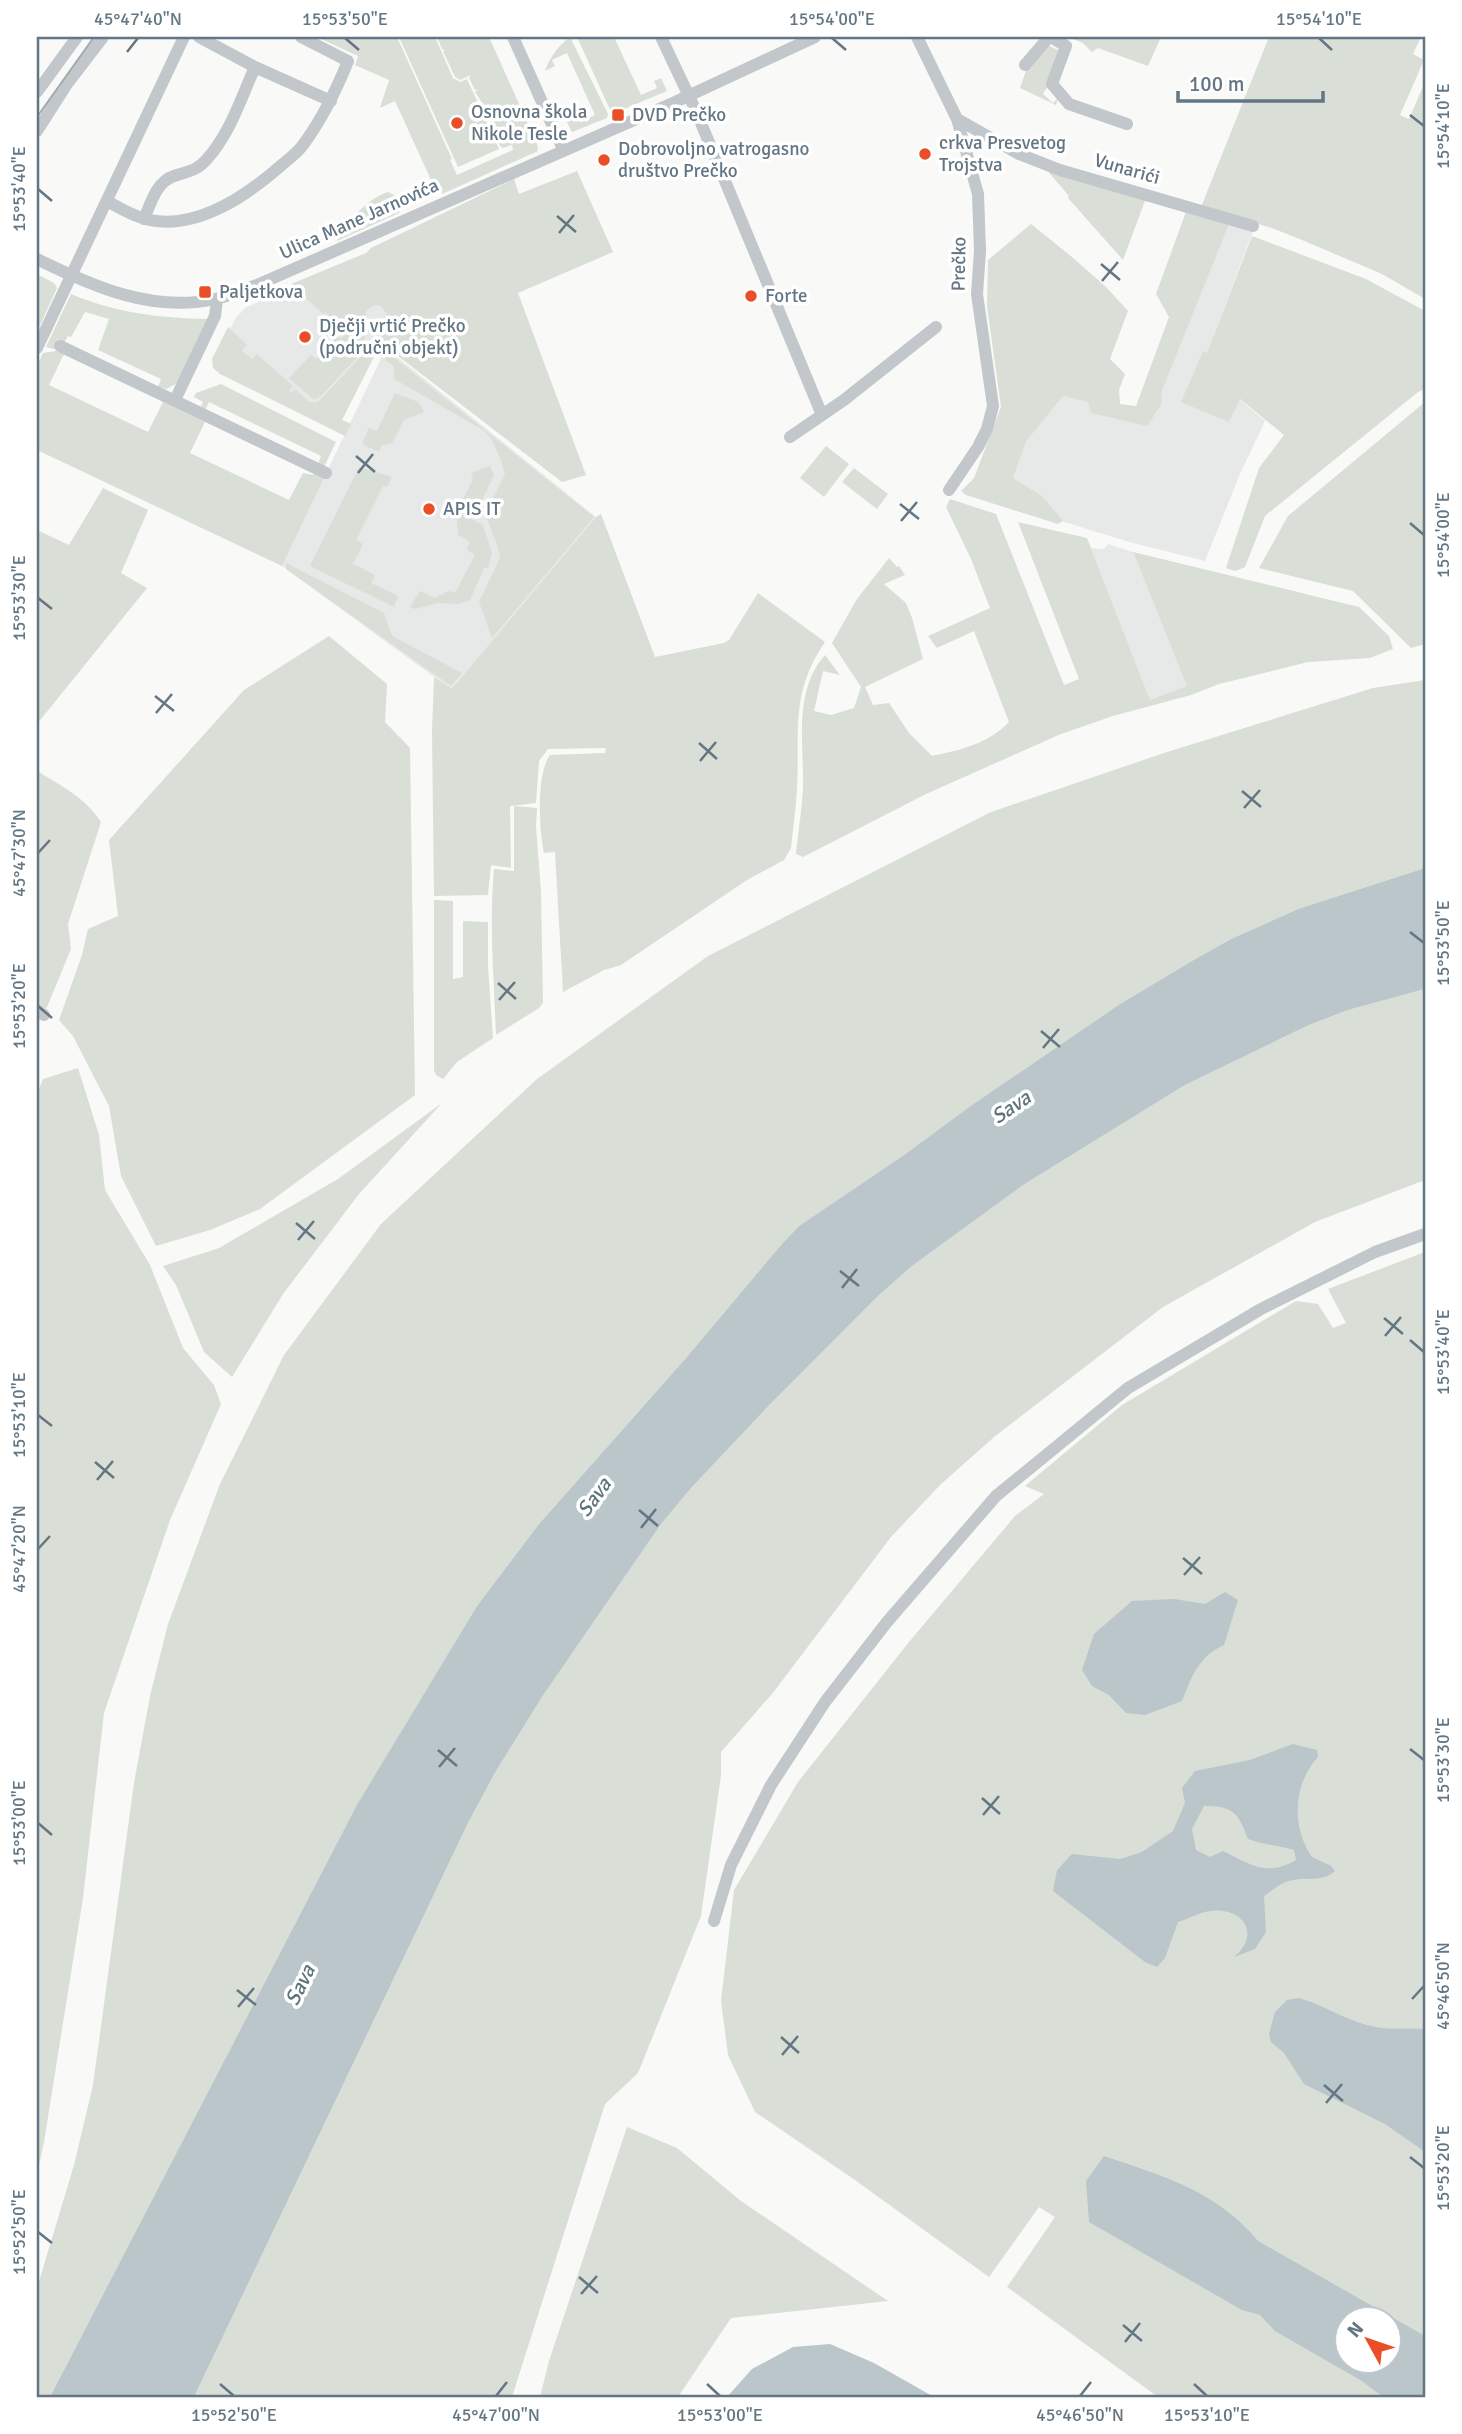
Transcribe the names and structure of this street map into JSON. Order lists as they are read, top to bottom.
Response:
{
  "streets": {
    "street": ["Vunarići", "Ulica Mane Jarnovića", "Prečko"]
  },
  "crossings": [
    ["Vunarići", "Prečko"]
  ],
  "water": ["Sava"],
  "places": {
    "transit": ["DVD Prečko", "Paljetkova"],
    "other": [
      "Osnovna škola Nikole Tesle",
      "crkva Presvetog Trojstva",
      "Dobrovoljno vatrogasno društvo Prečko",
      "Forte",
      "Dječji vrtić Prečko (područni objekt)",
      "APIS IT"
    ]
  },
  "scale_bar": "100 m",
  "north": "top left",
  "coordinates": [
    "45°47'40\"N",
    "15°53'50\"E",
    "15°54'00\"E",
    "15°54'10\"E",
    "15°53'40\"E",
    "15°53'30\"E",
    "45°47'30\"N",
    "15°53'20\"E",
    "15°53'10\"E",
    "45°47'20\"N",
    "15°53'00\"E",
    "45°46'50\"N",
    "15°52'50\"E",
    "45°47'00\"N"
  ]
}
